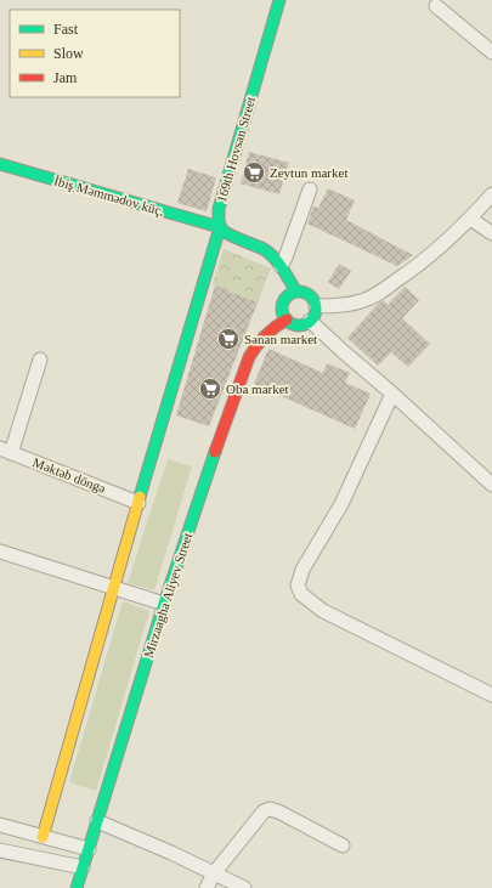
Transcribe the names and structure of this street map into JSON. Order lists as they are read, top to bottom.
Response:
{
  "streets": {
    "street": [
      "169th Hovsan Street",
      "İbiş Məmmədov küç.",
      "Məktəb döngə",
      "Mirzaagha Aliyev Street"
    ]
  },
  "crossings": [
    ["169th Hovsan Street", "İbiş Məmmədov küç."],
    ["169th Hovsan Street", "Məktəb döngə"]
  ],
  "places": {
    "supermarket": ["Zeytun market", "Sənan market", "Oba market"]
  },
  "legend": ["Fast", "Slow", "Jam"]
}
